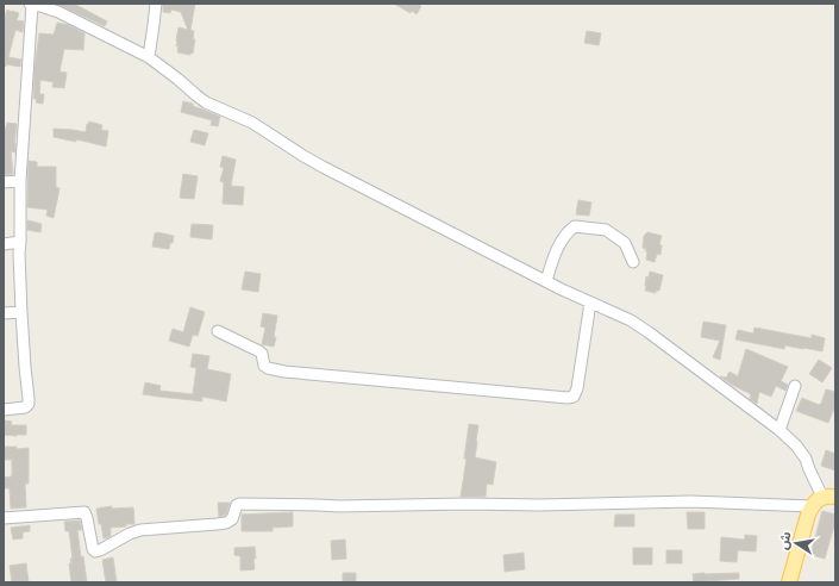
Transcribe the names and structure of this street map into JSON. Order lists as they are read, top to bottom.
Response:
{
  "north": "left"
}
